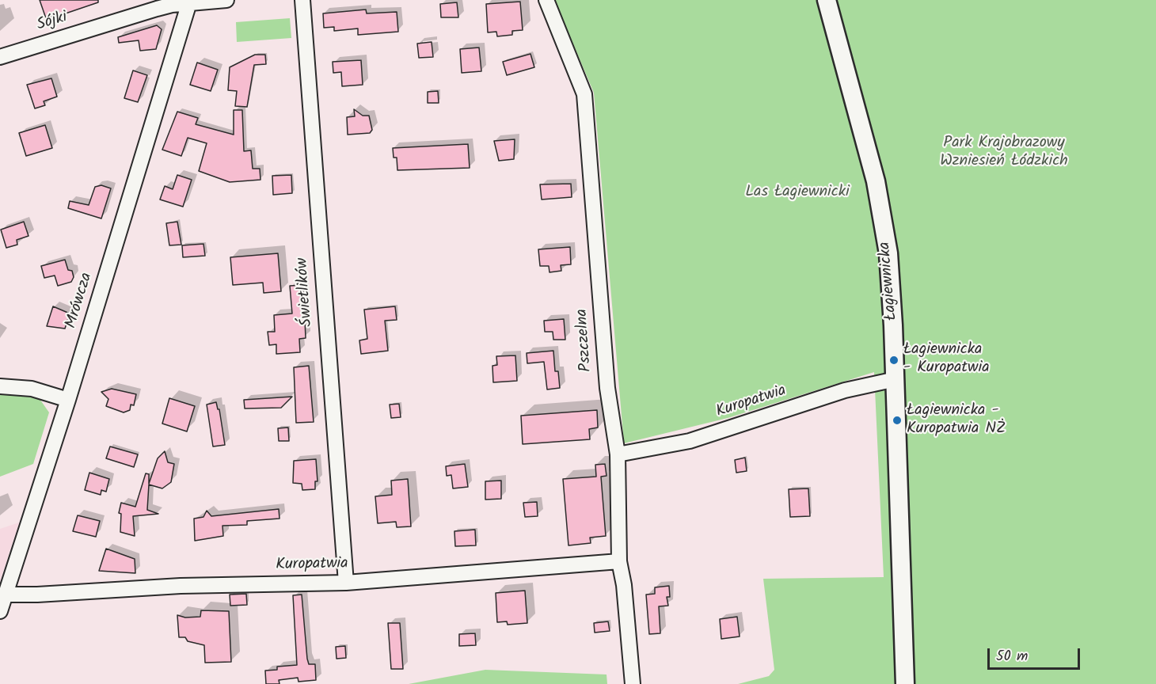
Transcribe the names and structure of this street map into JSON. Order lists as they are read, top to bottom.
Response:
{
  "streets": {
    "street": [
      "Sójki",
      "Łagiewnicka",
      "Świetlików",
      "Mrówcza",
      "Pszczelna",
      "Kuropatwia"
    ]
  },
  "crossings": [
    ["Sójki", "Mrówcza"],
    ["Łagiewnicka", "Kuropatwia"],
    ["Świetlików", "Kuropatwia"],
    ["Mrówcza", "Kuropatwia"],
    ["Pszczelna", "Kuropatwia"]
  ],
  "parks": ["Park Krajobrazowy Wzniesień Łódzkich", "Las Łagiewnicki"],
  "places": ["Łagiewnicka - Kuropatwia", "Łagiewnicka - Kuropatwia NŻ"],
  "scale_bar": "50 m"
}
